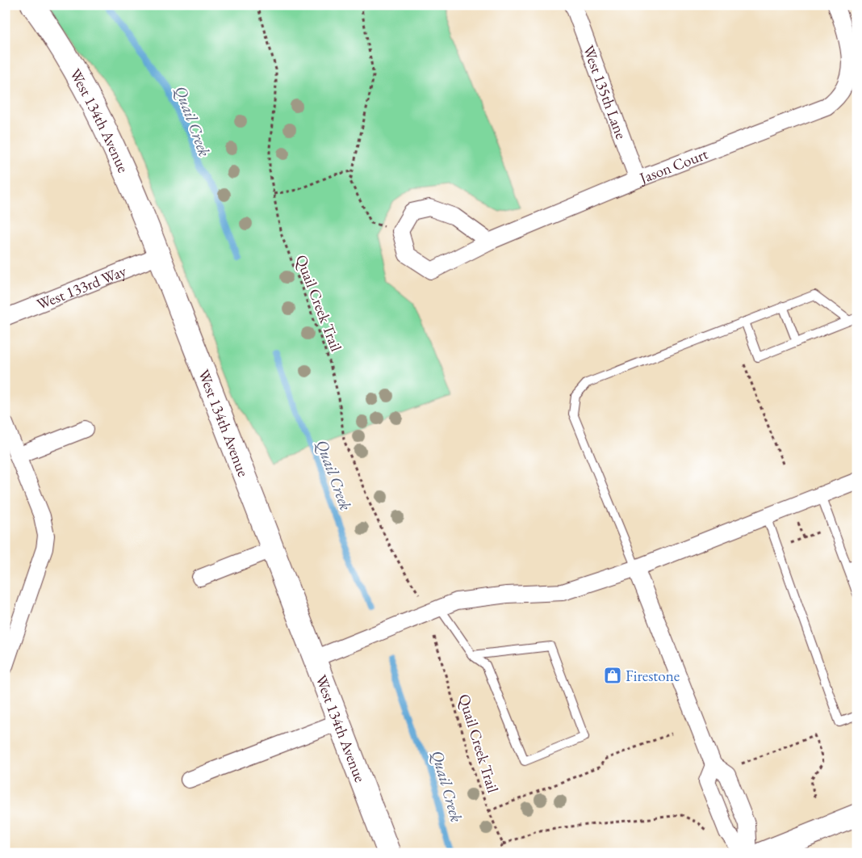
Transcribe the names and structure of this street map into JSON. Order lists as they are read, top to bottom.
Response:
{
  "streets": {
    "street": [
      "West 135th Lane",
      "West 134th Avenue",
      "Jason Court",
      "West 133rd Way"
    ],
    "path": ["Quail Creek Trail"]
  },
  "crossings": [
    ["West 135th Lane", "Jason Court"],
    ["West 134th Avenue", "West 133rd Way"]
  ],
  "water": ["Quail Creek"],
  "places": {
    "shop": ["Firestone"]
  }
}
